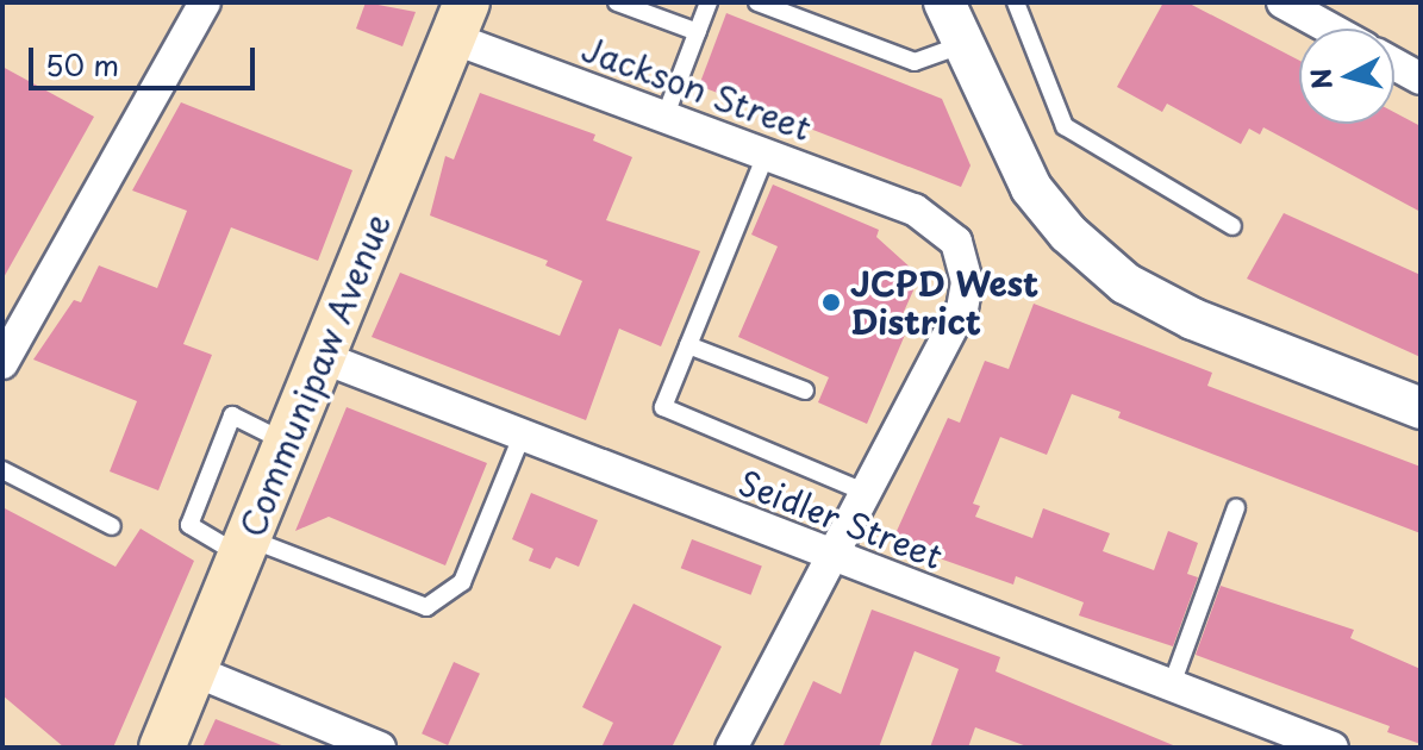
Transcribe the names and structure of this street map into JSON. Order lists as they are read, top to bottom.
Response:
{
  "streets": {
    "main road": ["Communipaw Avenue"],
    "street": ["Jackson Street", "Seidler Street"]
  },
  "crossings": [
    ["Jackson Street", "Communipaw Avenue"],
    ["Jackson Street", "Seidler Street"],
    ["Communipaw Avenue", "Seidler Street"]
  ],
  "places": ["JCPD West District"],
  "scale_bar": "50 m",
  "north": "left"
}
